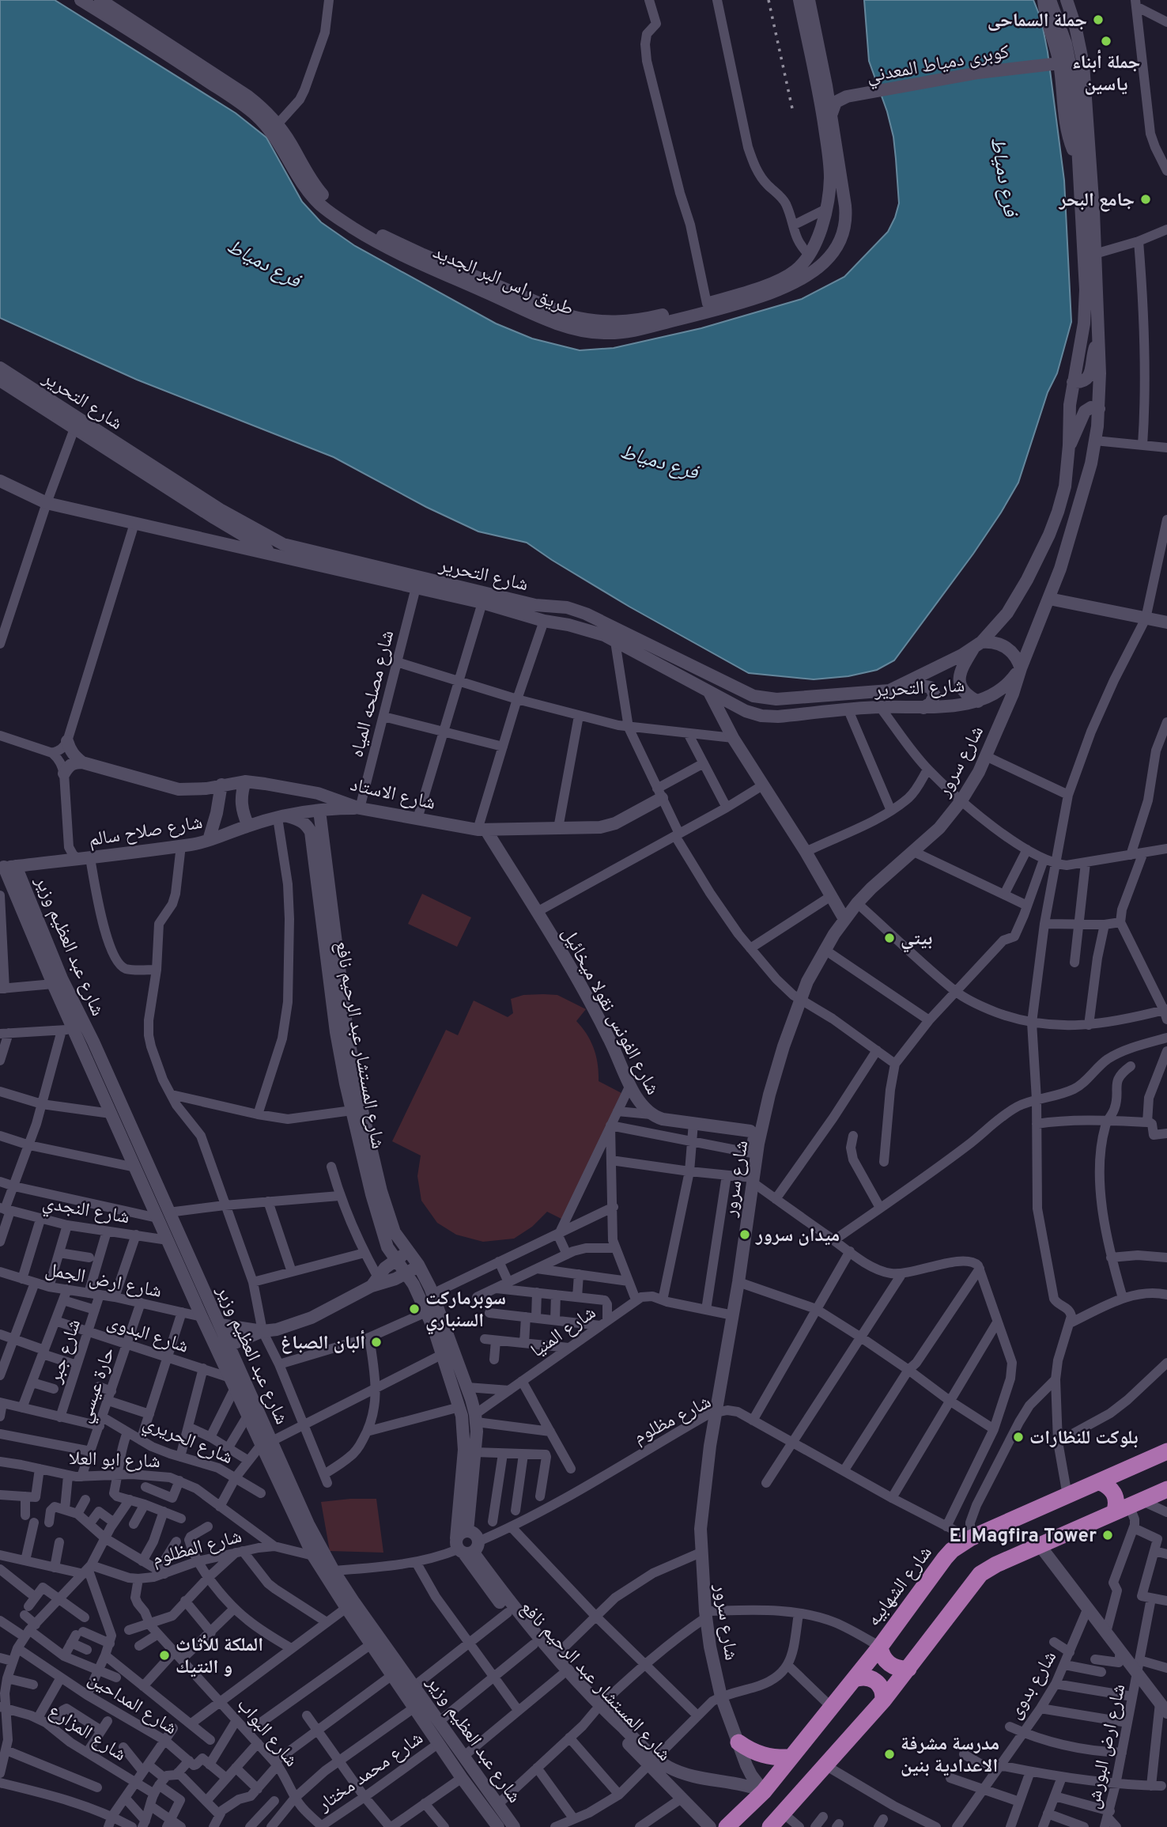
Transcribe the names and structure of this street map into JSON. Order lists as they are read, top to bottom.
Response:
{
  "streets": {
    "highway": ["شارع الشهابيه"],
    "street": [
      "كوبرى دمياط المعدني",
      "طريق راس البر الجديد",
      "شارع التحرير",
      "شارع مصلحه المياه",
      "شارع سرور",
      "شارع الاستاد",
      "شارع صلاح سالم",
      "شارع عبد العظيم وزير",
      "شارع الفونس نقولا ميخائيل",
      "شارع المستشار عبد الرحيم نافع",
      "شارع النجدي",
      "شارع ارض الجمل",
      "شارع المنيا",
      "شارع البدوى",
      "شارع جبر",
      "حارة عيسي",
      "شارع مظلوم",
      "شارع الحريري",
      "شارع ابو العلا",
      "شارع المظلوم",
      "شارع بدوى",
      "شارع المداحين",
      "شارع المزارع",
      "شارع البواب",
      "شارع ارض البورش",
      "شارع محمد مختار"
    ]
  },
  "crossings": [
    ["كوبرى دمياط المعدني", "طريق راس البر الجديد"],
    ["شارع التحرير", "شارع مصلحه المياه"],
    ["شارع التحرير", "شارع سرور"],
    ["شارع مصلحه المياه", "شارع الاستاد"],
    ["شارع مصلحه المياه", "شارع صلاح سالم"],
    ["شارع سرور", "شارع الفونس نقولا ميخائيل"],
    ["شارع سرور", "شارع المستشار عبد الرحيم نافع"],
    ["شارع سرور", "شارع مظلوم"],
    ["شارع سرور", "شارع الشهابيه"],
    ["شارع الاستاد", "شارع صلاح سالم"],
    ["شارع الاستاد", "شارع الفونس نقولا ميخائيل"],
    ["شارع صلاح سالم", "شارع عبد العظيم وزير"],
    ["شارع صلاح سالم", "شارع المستشار عبد الرحيم نافع"],
    ["شارع عبد العظيم وزير", "شارع النجدي"],
    ["شارع عبد العظيم وزير", "شارع ارض الجمل"],
    ["شارع عبد العظيم وزير", "شارع البدوى"],
    ["شارع عبد العظيم وزير", "شارع مظلوم"],
    ["شارع عبد العظيم وزير", "شارع المظلوم"],
    ["شارع عبد العظيم وزير", "شارع محمد مختار"],
    ["شارع المستشار عبد الرحيم نافع", "شارع المنيا"],
    ["شارع المستشار عبد الرحيم نافع", "شارع مظلوم"],
    ["شارع المستشار عبد الرحيم نافع", "شارع الشهابيه"],
    ["شارع ارض الجمل", "شارع جبر"],
    ["شارع ارض الجمل", "حارة عيسي"],
    ["شارع البدوى", "شارع جبر"],
    ["شارع البدوى", "حارة عيسي"],
    ["شارع جبر", "شارع الحريري"],
    ["حارة عيسي", "شارع الحريري"],
    ["حارة عيسي", "شارع ابو العلا"],
    ["شارع مظلوم", "شارع المظلوم"],
    ["شارع مظلوم", "شارع الشهابيه"],
    ["شارع ابو العلا", "شارع المظلوم"],
    ["شارع المظلوم", "شارع البواب"],
    ["شارع البواب", "شارع محمد مختار"]
  ],
  "water": ["فرع دمياط"],
  "places": [
    "جملة السماحى",
    "جملة أبناء ياسين",
    "جامع البحر",
    "بيتي",
    "ميدان سرور",
    "سوبرماركت السنباري",
    "ألبان الصباغ",
    "بلوكت للنظارات",
    "El Magfira Tower",
    "الملكة للأثاث و النتيك",
    "مدرسة مشرفة الاعدادية بنين"
  ]
}
